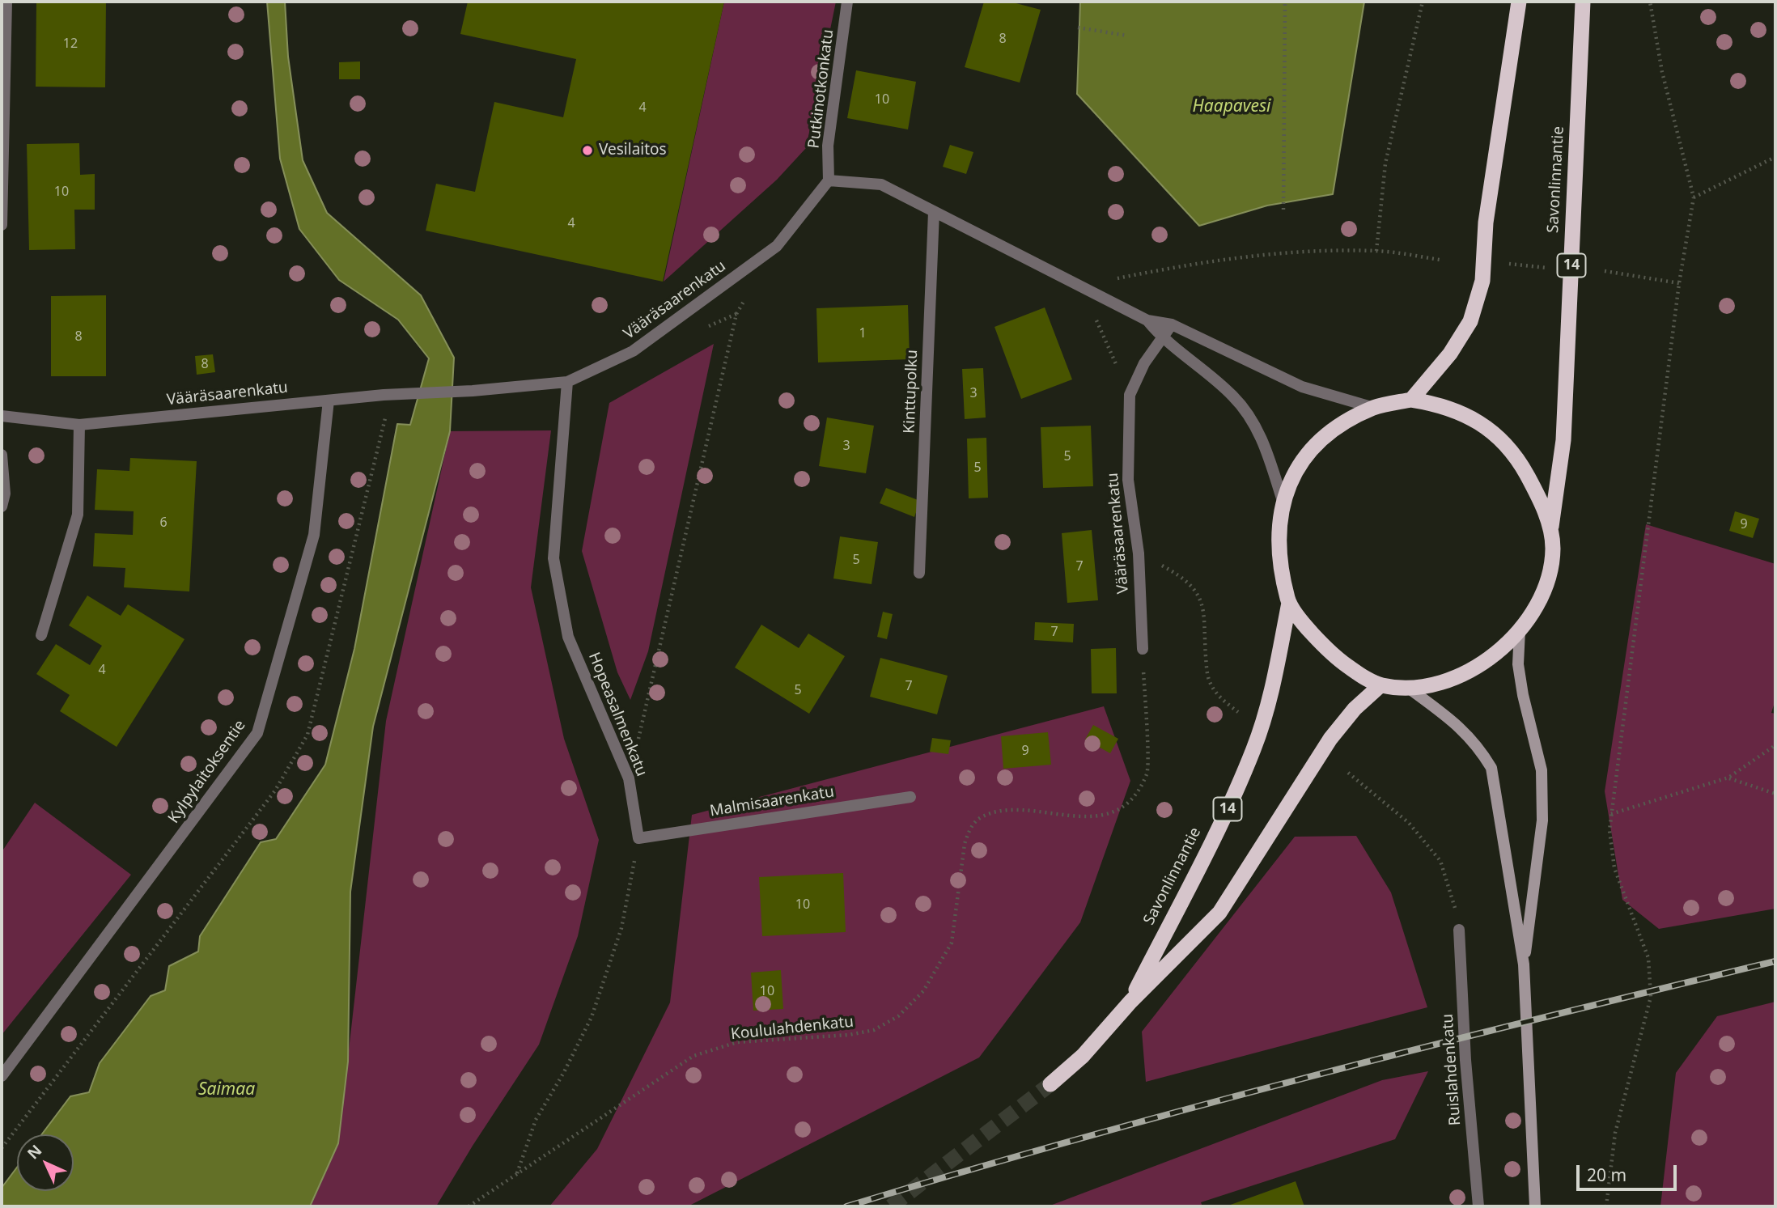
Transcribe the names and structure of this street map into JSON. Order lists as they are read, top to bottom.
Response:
{
  "streets": {
    "highway": ["Savonlinnantie", "14"],
    "street": [
      "Putkinotkonkatu",
      "Vääräsaarenkatu",
      "Kinttupolku",
      "Hopeasalmenkatu",
      "Kylpylaitoksentie",
      "Malmisaarenkatu",
      "Ruislahdenkatu"
    ],
    "path": ["Koululahdenkatu"]
  },
  "crossings": [
    ["Putkinotkonkatu", "Vääräsaarenkatu"],
    ["Savonlinnantie", "14"],
    ["Vääräsaarenkatu", "Hopeasalmenkatu"],
    ["Vääräsaarenkatu", "Kylpylaitoksentie"],
    ["Vääräsaarenkatu", "Koululahdenkatu"],
    ["Hopeasalmenkatu", "Malmisaarenkatu"]
  ],
  "water": ["Haapavesi", "Saimaa"],
  "places": ["Vesilaitos"],
  "house_numbers": [
    "8",
    "12",
    "10",
    "4",
    "10",
    "4",
    "1",
    "8",
    "8",
    "3",
    "3",
    "5",
    "5",
    "6",
    "9",
    "5",
    "7",
    "7",
    "4",
    "7",
    "5",
    "9",
    "10",
    "10"
  ],
  "scale_bar": "20 m",
  "north": "top left"
}
